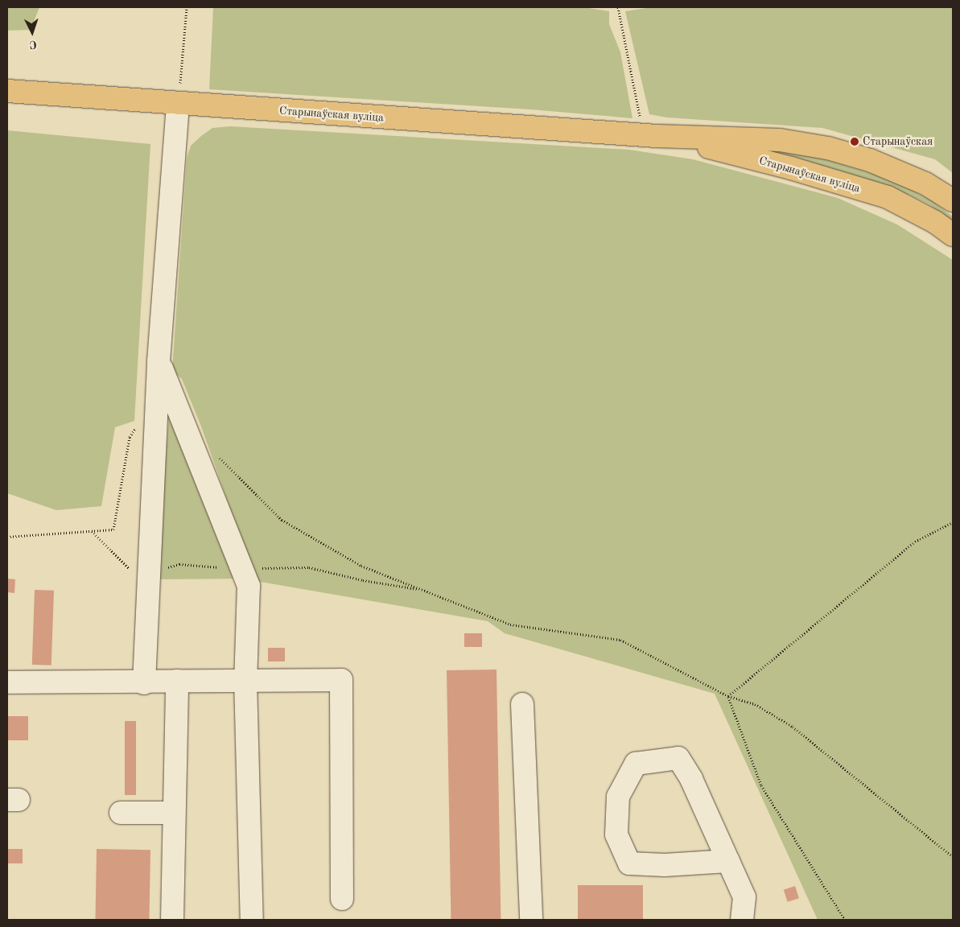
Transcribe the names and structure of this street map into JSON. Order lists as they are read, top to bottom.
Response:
{
  "streets": {
    "main road": ["Старынаўская вуліца"]
  },
  "places": ["Старынаўская"],
  "north": "bottom"
}
